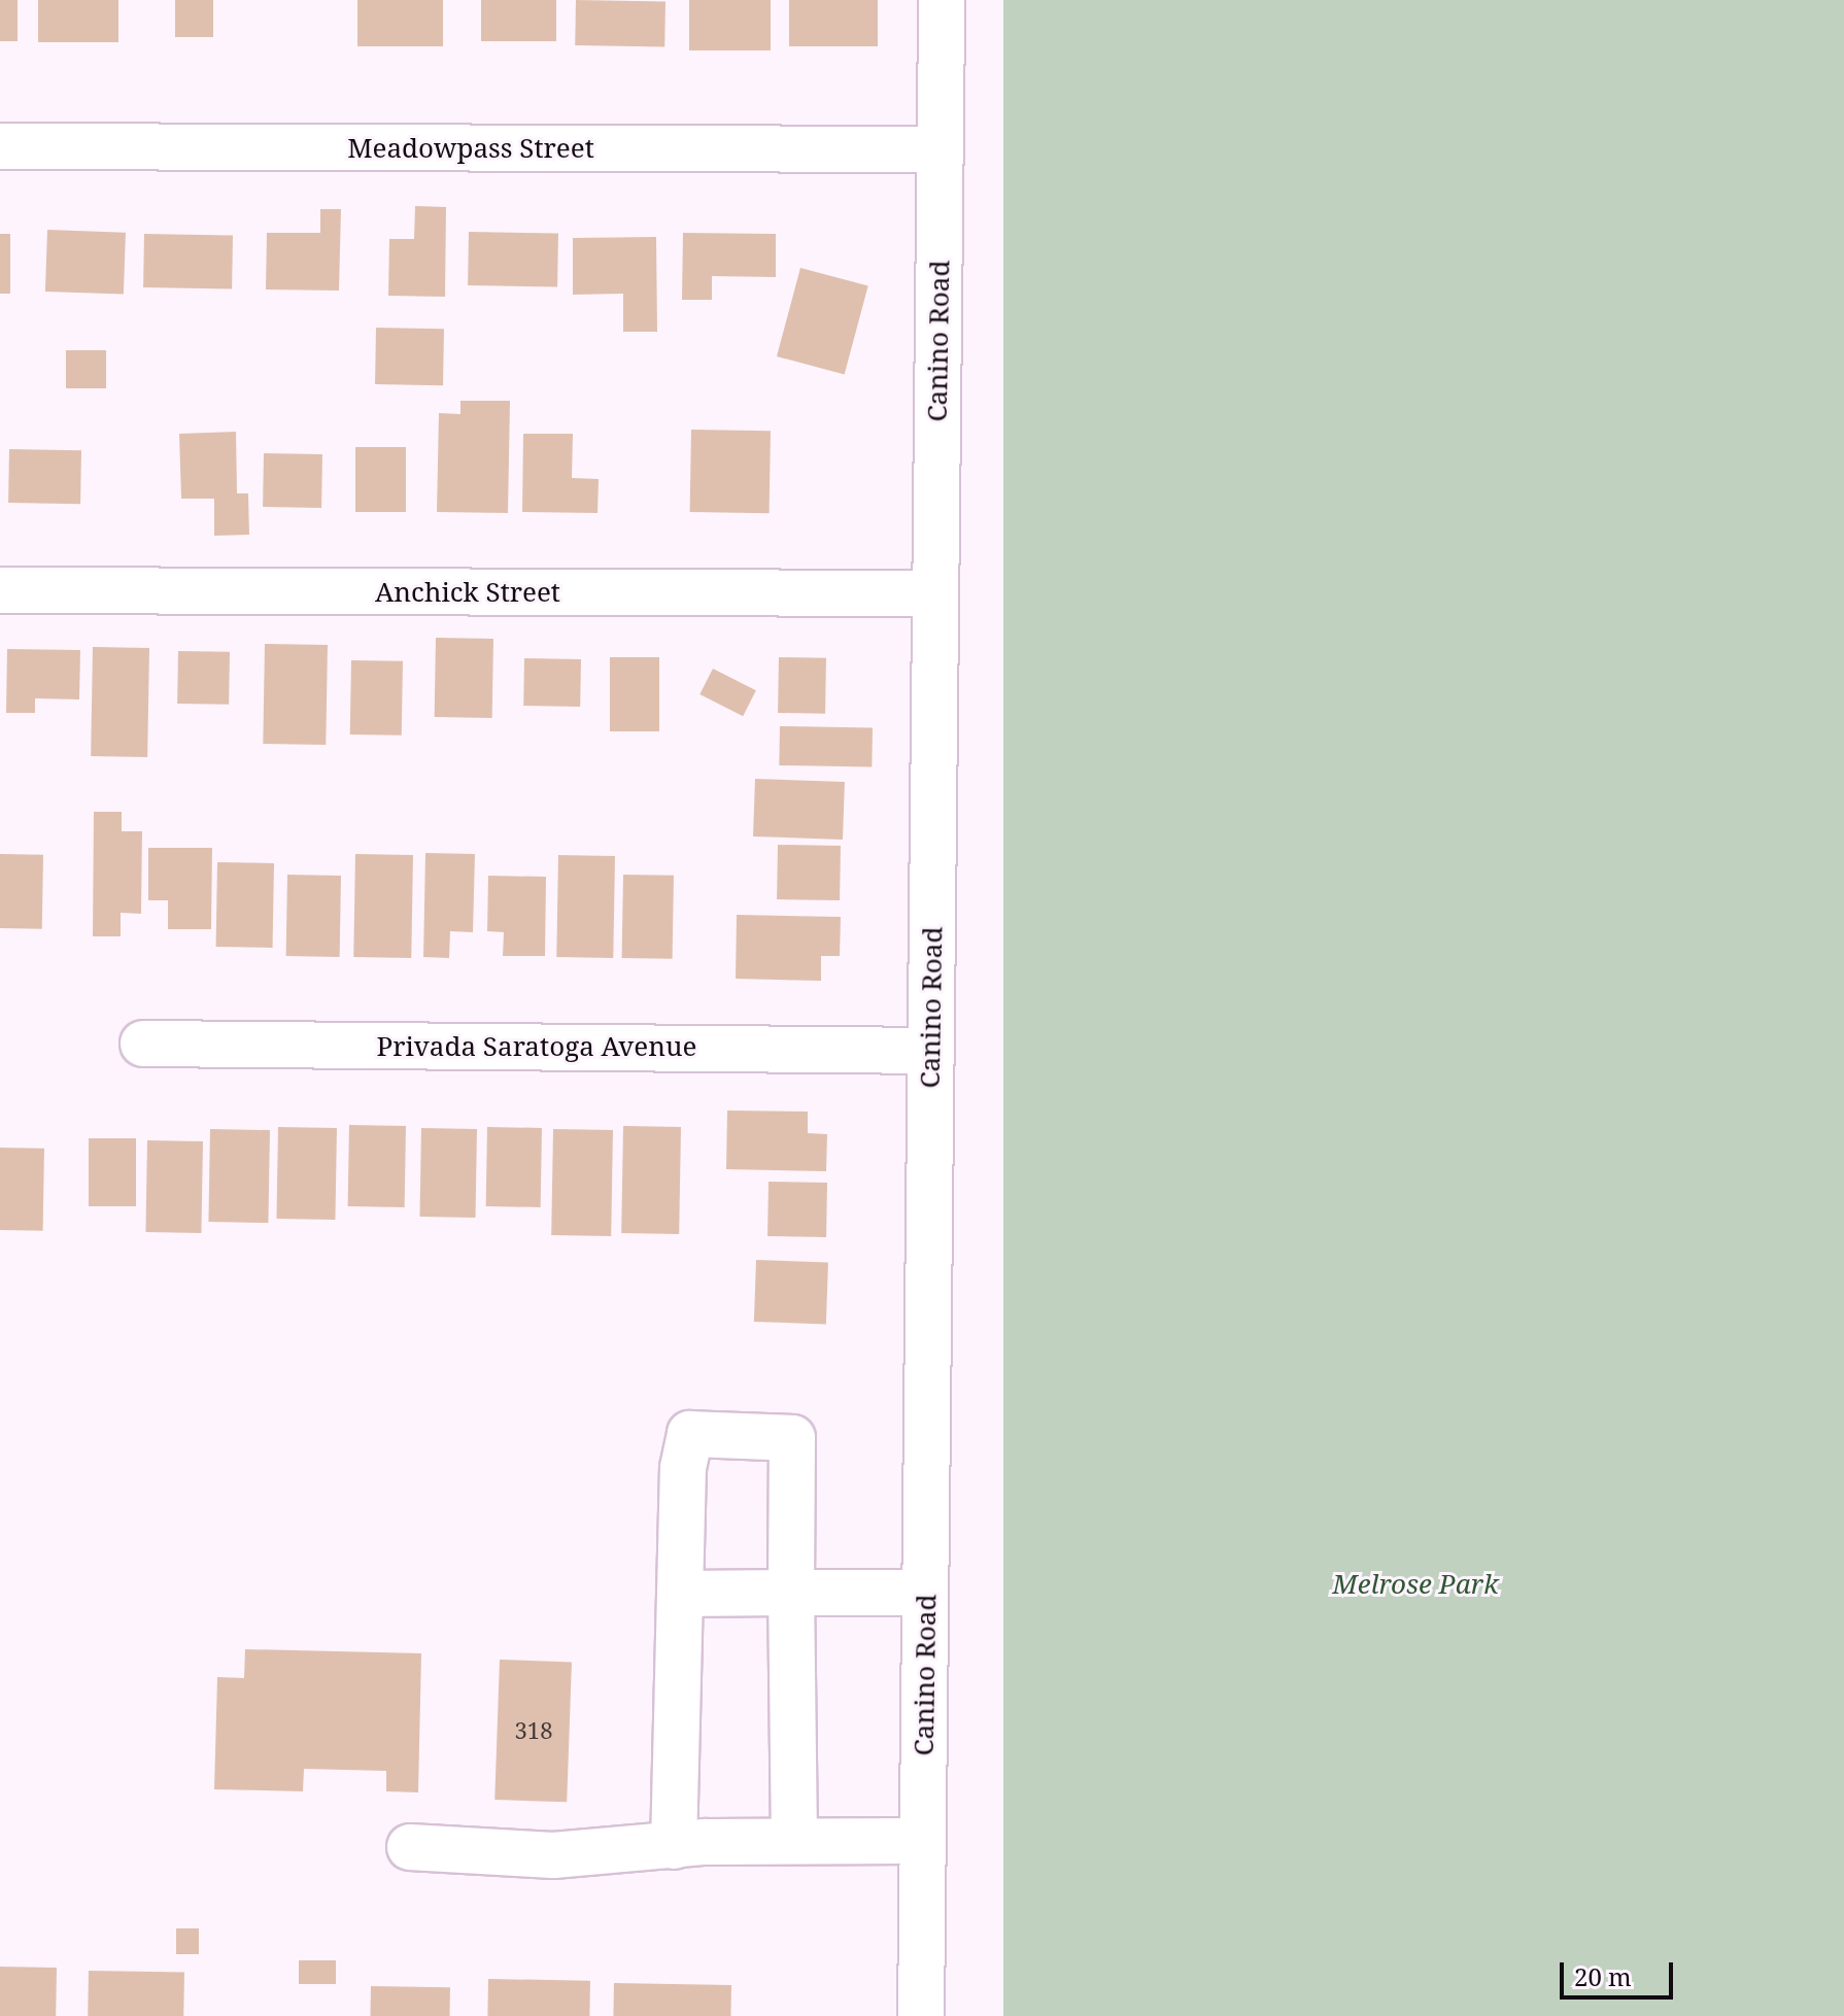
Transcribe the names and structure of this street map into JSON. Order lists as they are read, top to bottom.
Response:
{
  "streets": {
    "street": [
      "Meadowpass Street",
      "Canino Road",
      "Anchick Street",
      "Privada Saratoga Avenue"
    ]
  },
  "crossings": [
    ["Meadowpass Street", "Canino Road"],
    ["Canino Road", "Anchick Street"],
    ["Canino Road", "Privada Saratoga Avenue"]
  ],
  "parks": ["Melrose Park"],
  "house_numbers": ["318"],
  "scale_bar": "20 m"
}
